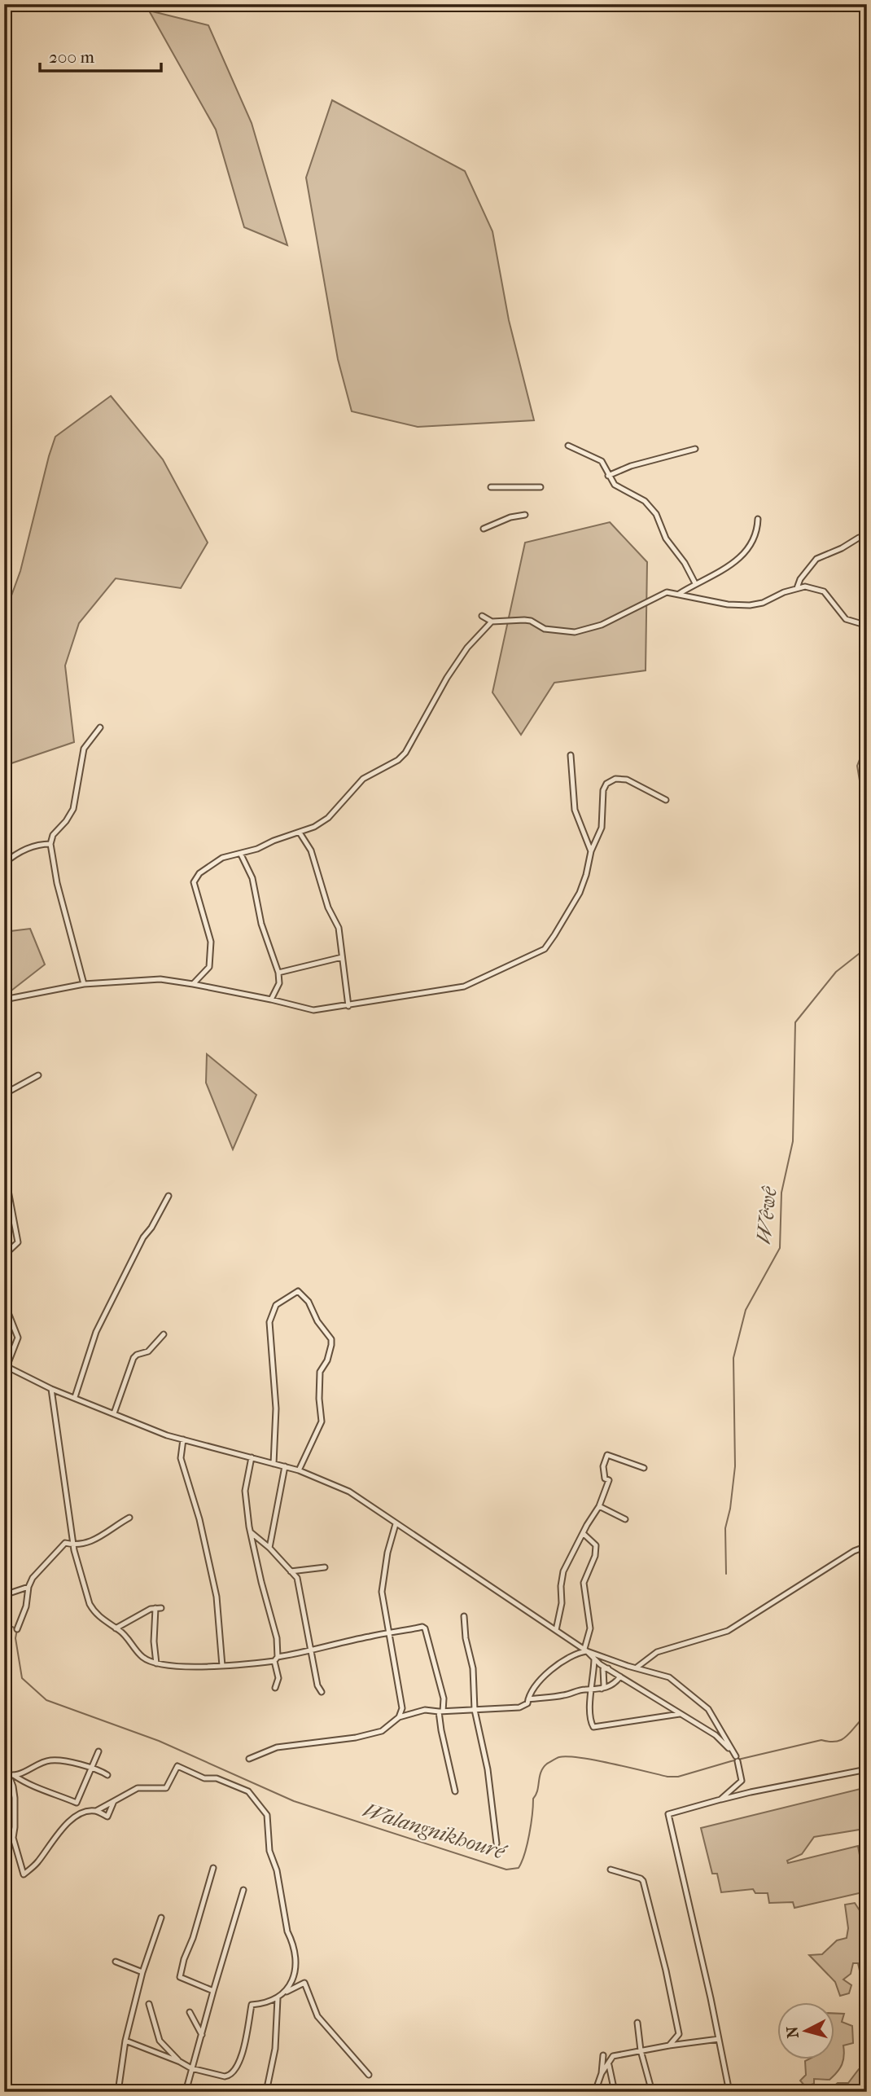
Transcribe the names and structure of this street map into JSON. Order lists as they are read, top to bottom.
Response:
{
  "water": ["Wêwê", "Walangnikhouré"],
  "scale_bar": "200 m",
  "north": "left"
}
